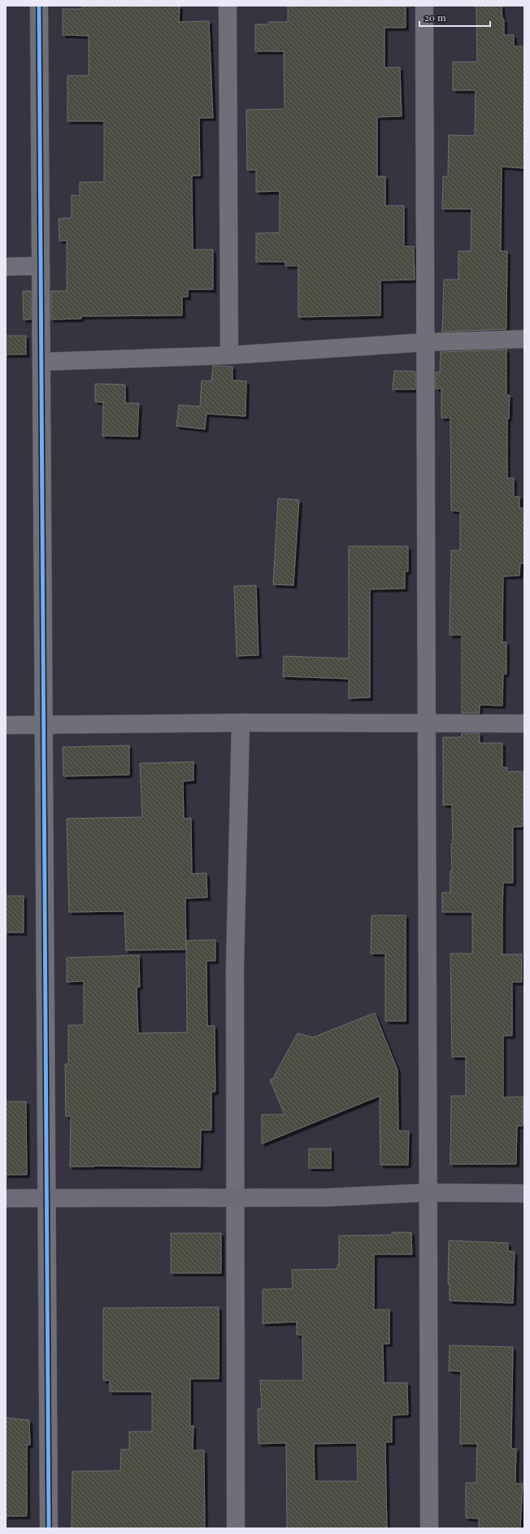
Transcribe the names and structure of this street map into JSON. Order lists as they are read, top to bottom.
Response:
{
  "scale_bar": "20 m"
}
